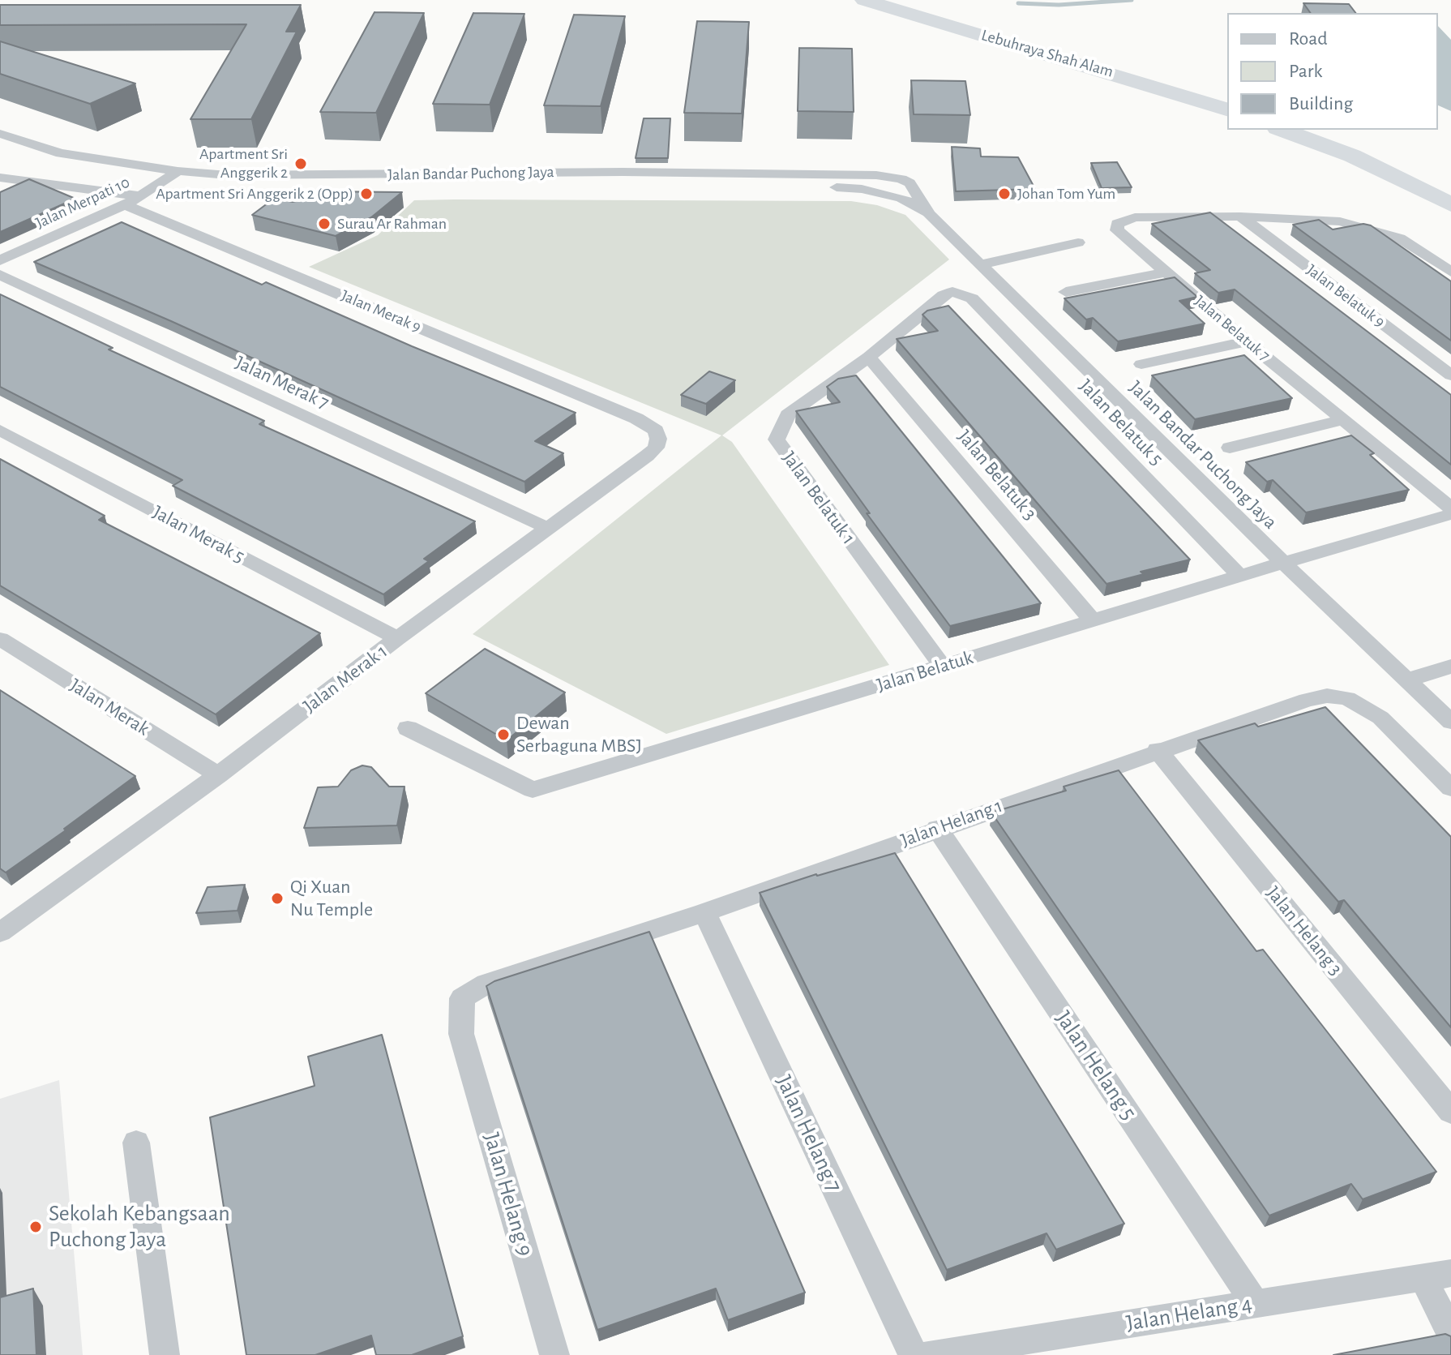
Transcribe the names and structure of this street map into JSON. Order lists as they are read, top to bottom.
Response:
{
  "streets": {
    "highway": ["Lebuhraya Shah Alam"],
    "street": [
      "Jalan Bandar Puchong Jaya",
      "Jalan Merpati 10",
      "Jalan Belatuk 9",
      "Jalan Merak 9",
      "Jalan Belatuk 7",
      "Jalan Merak 7",
      "Jalan Belatuk 5",
      "Jalan Belatuk 3",
      "Jalan Belatuk 1",
      "Jalan Merak 5",
      "Jalan Belatuk",
      "Jalan Merak 1",
      "Jalan Merak",
      "Jalan Helang 1",
      "Jalan Helang 3",
      "Jalan Helang 5",
      "Jalan Helang 7",
      "Jalan Helang 9",
      "Jalan Helang 4"
    ]
  },
  "crossings": [
    ["Jalan Bandar Puchong Jaya", "Jalan Merpati 10"],
    ["Jalan Bandar Puchong Jaya", "Jalan Belatuk"],
    ["Jalan Merpati 10", "Jalan Merak 9"],
    ["Jalan Belatuk 9", "Jalan Belatuk 7"],
    ["Jalan Merak 9", "Jalan Merak 1"],
    ["Jalan Merak 7", "Jalan Merak 1"],
    ["Jalan Belatuk 5", "Jalan Belatuk 1"],
    ["Jalan Belatuk 5", "Jalan Belatuk"],
    ["Jalan Belatuk 3", "Jalan Belatuk 1"],
    ["Jalan Belatuk 3", "Jalan Belatuk"],
    ["Jalan Belatuk 1", "Jalan Belatuk"],
    ["Jalan Merak 5", "Jalan Merak 1"],
    ["Jalan Merak 1", "Jalan Merak"],
    ["Jalan Helang 1", "Jalan Helang 3"],
    ["Jalan Helang 1", "Jalan Helang 5"],
    ["Jalan Helang 1", "Jalan Helang 7"],
    ["Jalan Helang 1", "Jalan Helang 9"],
    ["Jalan Helang 5", "Jalan Helang 4"]
  ],
  "places": [
    "Apartment Sri Anggerik 2",
    "Apartment Sri Anggerik 2 (Opp)",
    "Johan Tom Yum",
    "Surau Ar Rahman",
    "Dewan Serbaguna MBSJ",
    "Qi Xuan Nu Temple",
    "Sekolah Kebangsaan Puchong Jaya"
  ],
  "legend": ["Road", "Park", "Building"]
}
